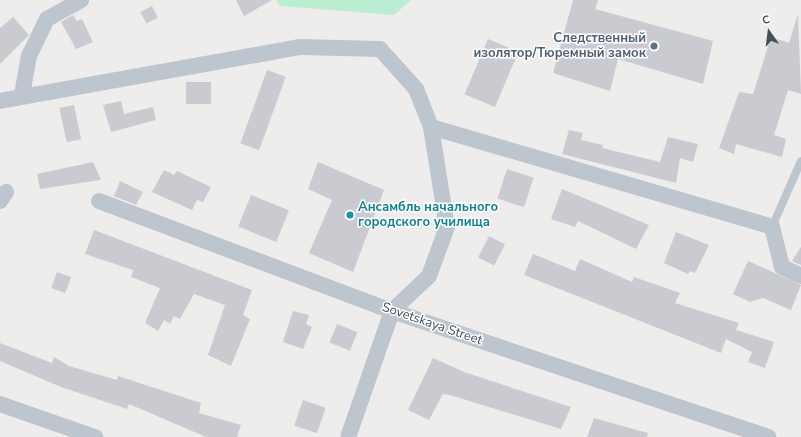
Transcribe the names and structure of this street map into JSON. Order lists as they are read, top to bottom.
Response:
{
  "streets": {
    "street": ["Sovetskaya Street"]
  },
  "places": ["Следственный изолятор/Тюремный замок", "Ансамбль начального городского училища"],
  "north": "top"
}
